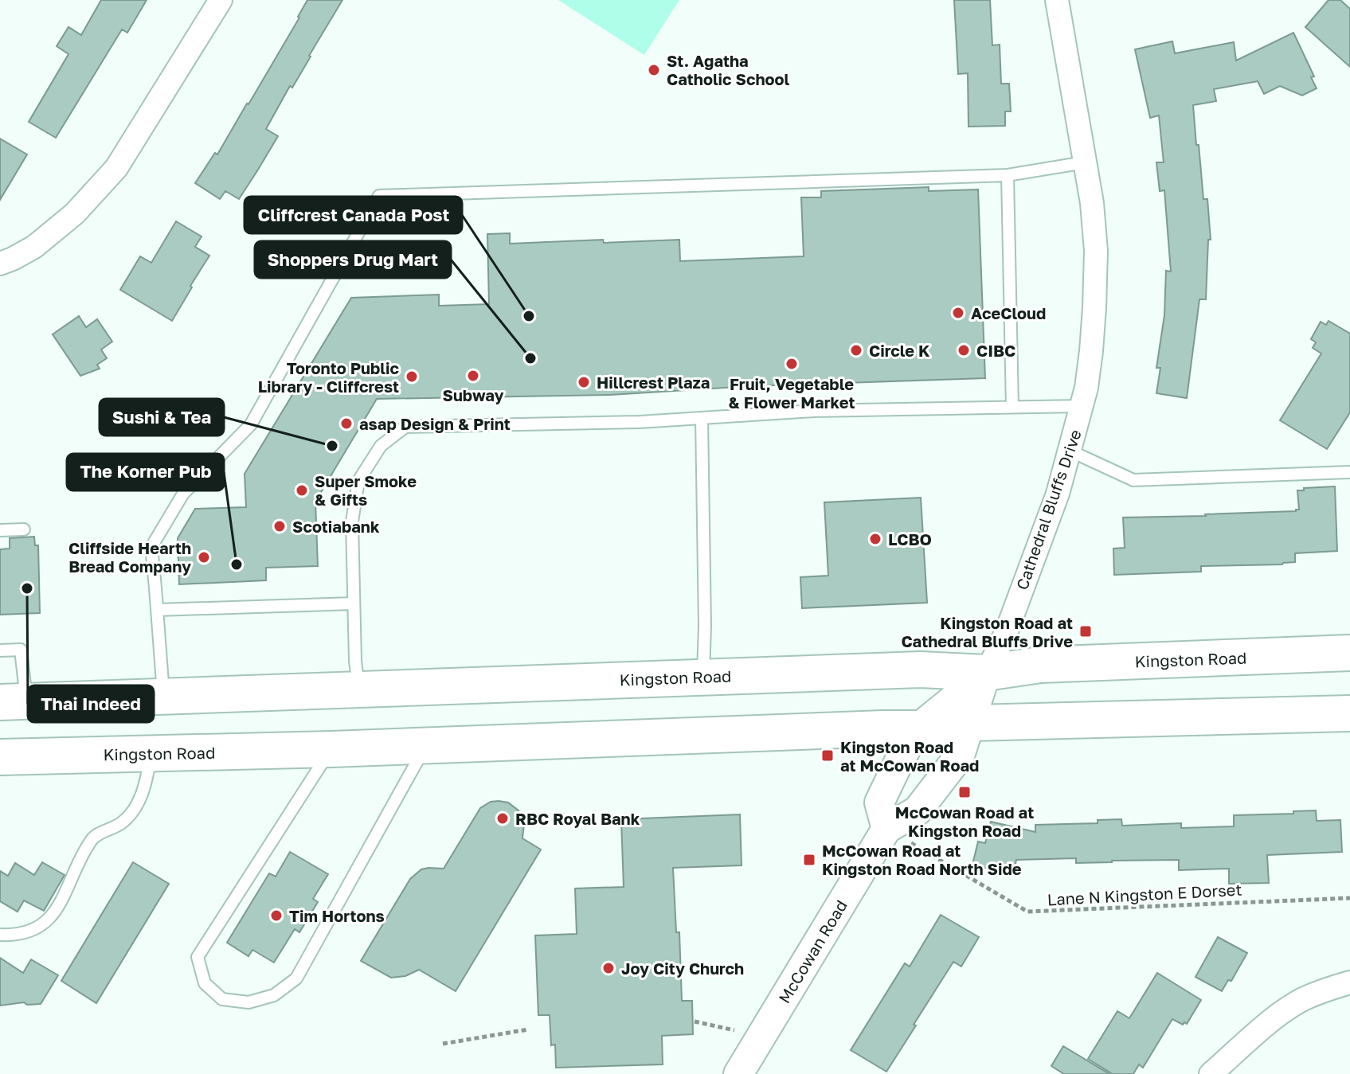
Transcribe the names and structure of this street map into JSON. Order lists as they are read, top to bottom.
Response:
{
  "streets": {
    "main road": ["Kingston Road"],
    "street": ["Cathedral Bluffs Drive", "McCowan Road"],
    "path": ["Lane N Kingston E Dorset"]
  },
  "crossings": [
    ["Cathedral Bluffs Drive", "Kingston Road"],
    ["Cathedral Bluffs Drive", "McCowan Road"],
    ["Kingston Road", "McCowan Road"],
    ["Lane N Kingston E Dorset", "McCowan Road"]
  ],
  "places": {
    "other": [
      "St. Agatha Catholic School",
      "AceCloud",
      "Cliffcrest Canada Post",
      "Circle K",
      "CIBC",
      "Shoppers Drug Mart",
      "Fruit, Vegetable & Flower Market",
      "Subway",
      "Toronto Public Library - Cliffcrest",
      "Hillcrest Plaza",
      "asap Design & Print",
      "Sushi & Tea",
      "Super Smoke & Gifts",
      "Scotiabank",
      "LCBO",
      "Cliffside Hearth Bread Company",
      "The Korner Pub",
      "Thai Indeed",
      "RBC Royal Bank",
      "Tim Hortons",
      "Joy City Church"
    ],
    "transit": [
      "Kingston Road at Cathedral Bluffs Drive",
      "Kingston Road at McCowan Road",
      "McCowan Road at Kingston Road",
      "McCowan Road at Kingston Road North Side"
    ]
  }
}
